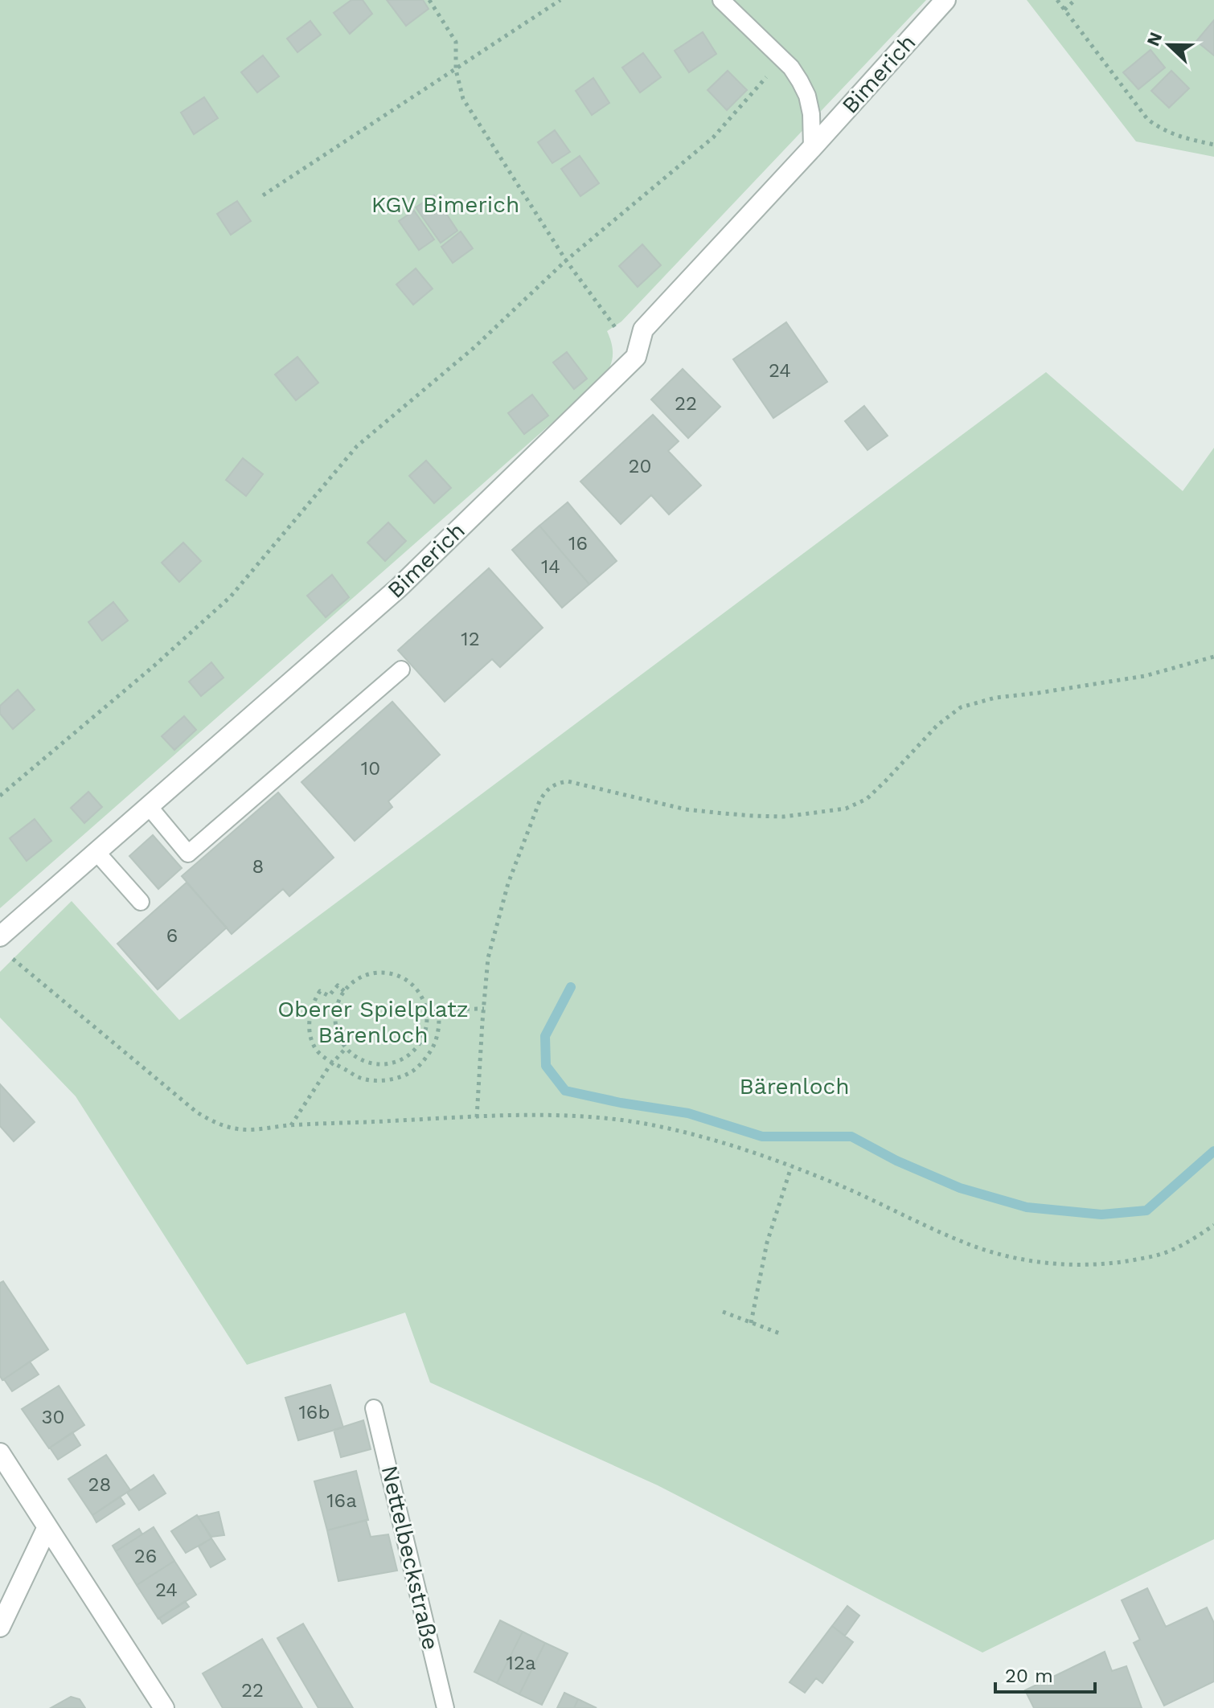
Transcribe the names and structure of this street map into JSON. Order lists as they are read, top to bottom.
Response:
{
  "streets": {
    "street": ["Bimerich"],
    "lane": ["Nettelbeckstraße"]
  },
  "parks": ["KGV Bimerich", "Oberer Spielplatz Bärenloch", "Bärenloch"],
  "house_numbers": [
    "24",
    "22",
    "20",
    "16",
    "14",
    "12",
    "10",
    "8",
    "6",
    "16b",
    "30",
    "28",
    "16a",
    "26",
    "24",
    "12a",
    "22"
  ],
  "scale_bar": "20 m",
  "north": "left"
}
